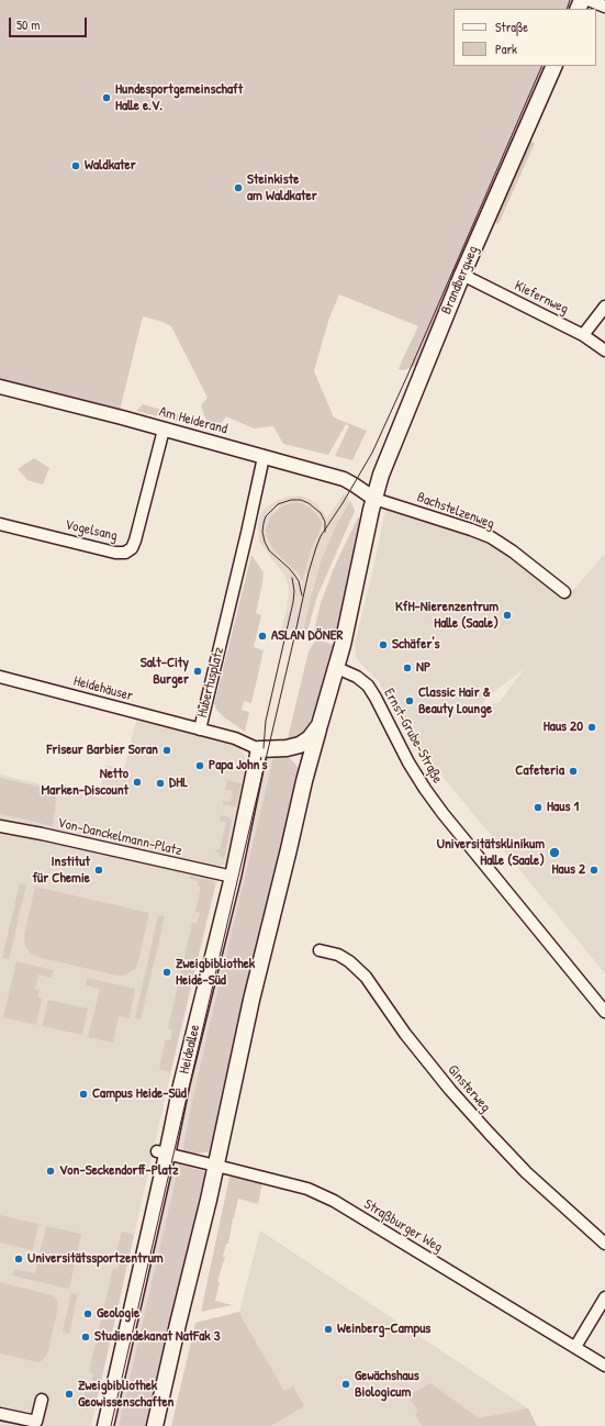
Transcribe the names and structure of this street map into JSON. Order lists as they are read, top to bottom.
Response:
{
  "streets": {
    "main road": ["Brandbergweg", "Hubertusplatz", "Heideallee"],
    "street": [
      "Kiefernweg",
      "Am Heiderand",
      "Bachstelzenweg",
      "Vogelsang",
      "Heidehäuser",
      "Ernst-Grube-Straße",
      "Von-Danckelmann-Platz",
      "Ginsterweg",
      "Straßburger Weg"
    ]
  },
  "crossings": [
    ["Brandbergweg", "Kiefernweg"],
    ["Brandbergweg", "Am Heiderand"],
    ["Brandbergweg", "Bachstelzenweg"],
    ["Brandbergweg", "Hubertusplatz"],
    ["Am Heiderand", "Bachstelzenweg"],
    ["Am Heiderand", "Vogelsang"],
    ["Am Heiderand", "Hubertusplatz"],
    ["Bachstelzenweg", "Hubertusplatz"],
    ["Hubertusplatz", "Heidehäuser"],
    ["Hubertusplatz", "Ernst-Grube-Straße"],
    ["Hubertusplatz", "Heideallee"],
    ["Von-Danckelmann-Platz", "Heideallee"],
    ["Heideallee", "Straßburger Weg"]
  ],
  "places": [
    "Hundesportgemeinschaft Halle e.V.",
    "Waldkater",
    "Steinkiste am Waldkater",
    "KfH-Nierenzentrum Halle (Saale)",
    "ASLAN DÖNER",
    "Schäfer's",
    "NP",
    "Salt-City Burger",
    "Classic Hair & Beauty Lounge",
    "Haus 20",
    "Friseur Barbier Soran",
    "Papa John's",
    "Cafeteria",
    "Netto Marken-Discount",
    "DHL",
    "Haus 1",
    "Universitätsklinikum Halle (Saale)",
    "Institut für Chemie",
    "Haus 2",
    "Zweigbibliothek Heide-Süd",
    "Campus Heide-Süd",
    "Von-Seckendorff-Platz",
    "Universitätssportzentrum",
    "Geologie",
    "Weinberg-Campus",
    "Studiendekanat NatFak 3",
    "Gewächshaus Biologicum",
    "Zweigbibliothek Geowissenschaften"
  ],
  "legend": ["Straße", "Park"],
  "scale_bar": "50 m"
}
